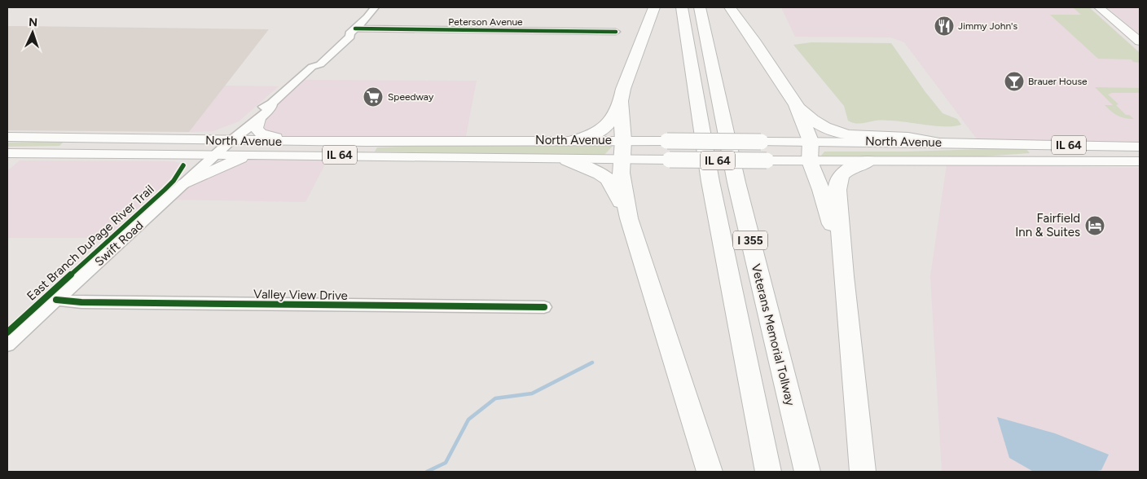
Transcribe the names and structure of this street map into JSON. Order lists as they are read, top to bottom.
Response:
{
  "streets": {
    "highway": ["I 355", "Veterans Memorial Tollway"],
    "main road": ["North Avenue", "IL 64"],
    "street": ["Peterson Avenue", "Swift Road", "Valley View Drive"],
    "cycle path": ["East Branch DuPage River Trail"]
  },
  "crossings": [
    ["Peterson Avenue", "Swift Road"],
    ["North Avenue", "Swift Road"],
    ["Swift Road", "Valley View Drive"]
  ],
  "places": {
    "restaurant": ["Jimmy John's"],
    "bar": ["Brauer House"],
    "supermarket": ["Speedway"],
    "hotel": ["Fairfield Inn & Suites"]
  },
  "north": "top"
}
